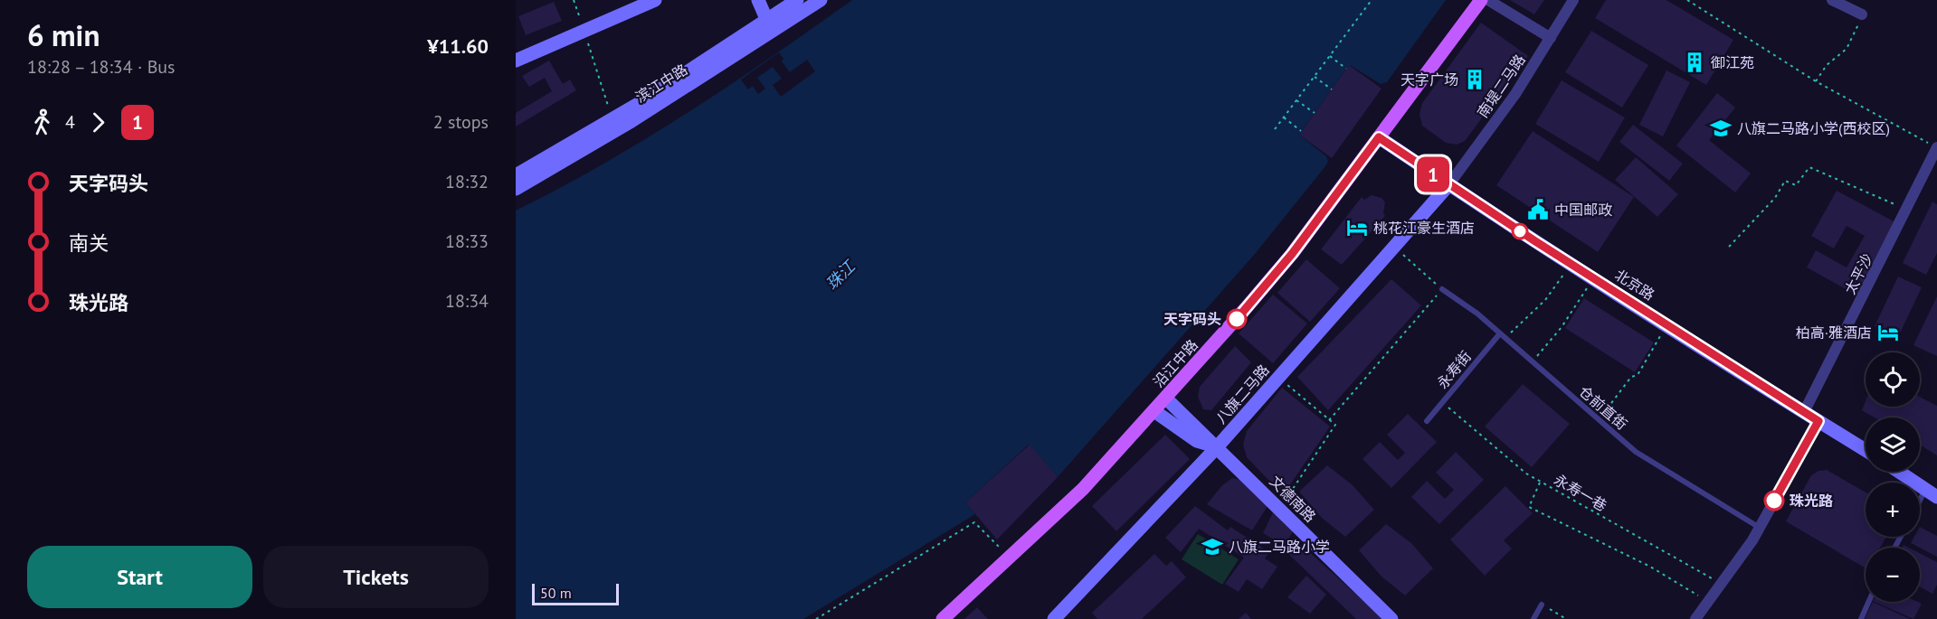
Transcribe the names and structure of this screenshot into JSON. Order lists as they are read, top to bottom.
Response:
{
  "streets": {
    "main road": [
      "滨江中路",
      "北京路",
      "沿江中路",
      "八旗二马路",
      "文德南路"
    ],
    "street": ["南堤二马路", "太平沙"],
    "lane": ["永寿街", "仓前直街"],
    "path": ["永寿一巷"]
  },
  "crossings": [
    ["南堤二马路", "北京路"],
    ["南堤二马路", "八旗二马路"],
    ["太平沙", "北京路"],
    ["北京路", "沿江中路"],
    ["北京路", "八旗二马路"],
    ["沿江中路", "文德南路"],
    ["永寿街", "仓前直街"],
    ["永寿街", "永寿一巷"],
    ["八旗二马路", "文德南路"]
  ],
  "water": ["珠江"],
  "places": {
    "building": ["御江苑", "天字广场"],
    "school or university": ["八旗二马路小学(西校区)", "八旗二马路小学"],
    "public building": ["中国邮政"],
    "hotel": ["桃花江豪生酒店", "柏高·雅酒店"],
    "other": ["天字码头", "珠光路"]
  },
  "lines": ["bus line 1"],
  "scale_bar": "50 m",
  "page": {
    "heading": ["6 min", "18:28 – 18:34 · Bus", "¥11.60"],
    "on_map": "1",
    "legs": ["4", "1", "2 stops"],
    "list": [
      {
        "name": "天字码头",
        "value": "18:32"
      },
      {
        "name": "南关",
        "value": "18:33"
      },
      {
        "name": "珠光路",
        "value": "18:34"
      }
    ],
    "map_buttons": ["+", "−"],
    "buttons": ["Start", "Tickets"],
    "scale": "50 m"
  }
}
